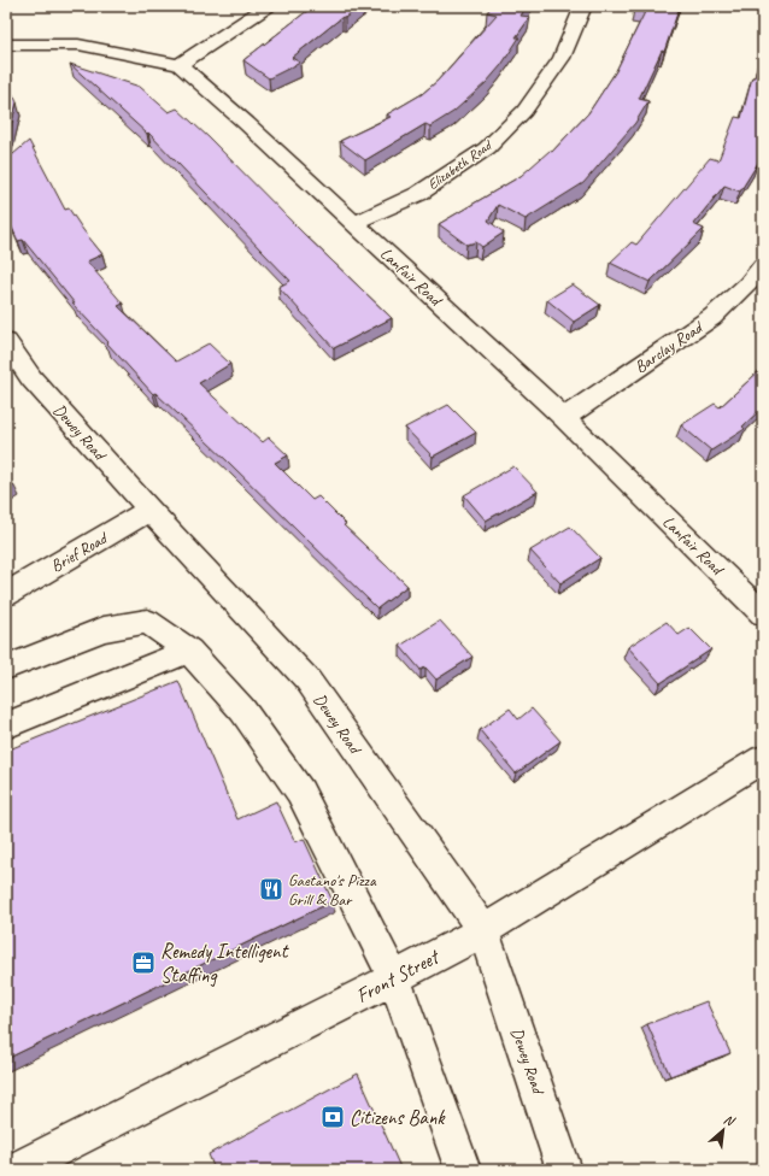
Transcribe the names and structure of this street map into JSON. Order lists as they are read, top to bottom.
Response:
{
  "streets": {
    "street": [
      "Elizabeth Road",
      "Lanfair Road",
      "Barclay Road",
      "Dewey Road",
      "Brief Road",
      "Front Street"
    ]
  },
  "crossings": [
    ["Elizabeth Road", "Lanfair Road"],
    ["Lanfair Road", "Barclay Road"],
    ["Dewey Road", "Brief Road"],
    ["Dewey Road", "Front Street"]
  ],
  "places": {
    "restaurant": ["Gaetano's Pizza Grill & Bar"],
    "office": ["Remedy Intelligent Staffing"],
    "bank": ["Citizens Bank"]
  },
  "north": "top right"
}
